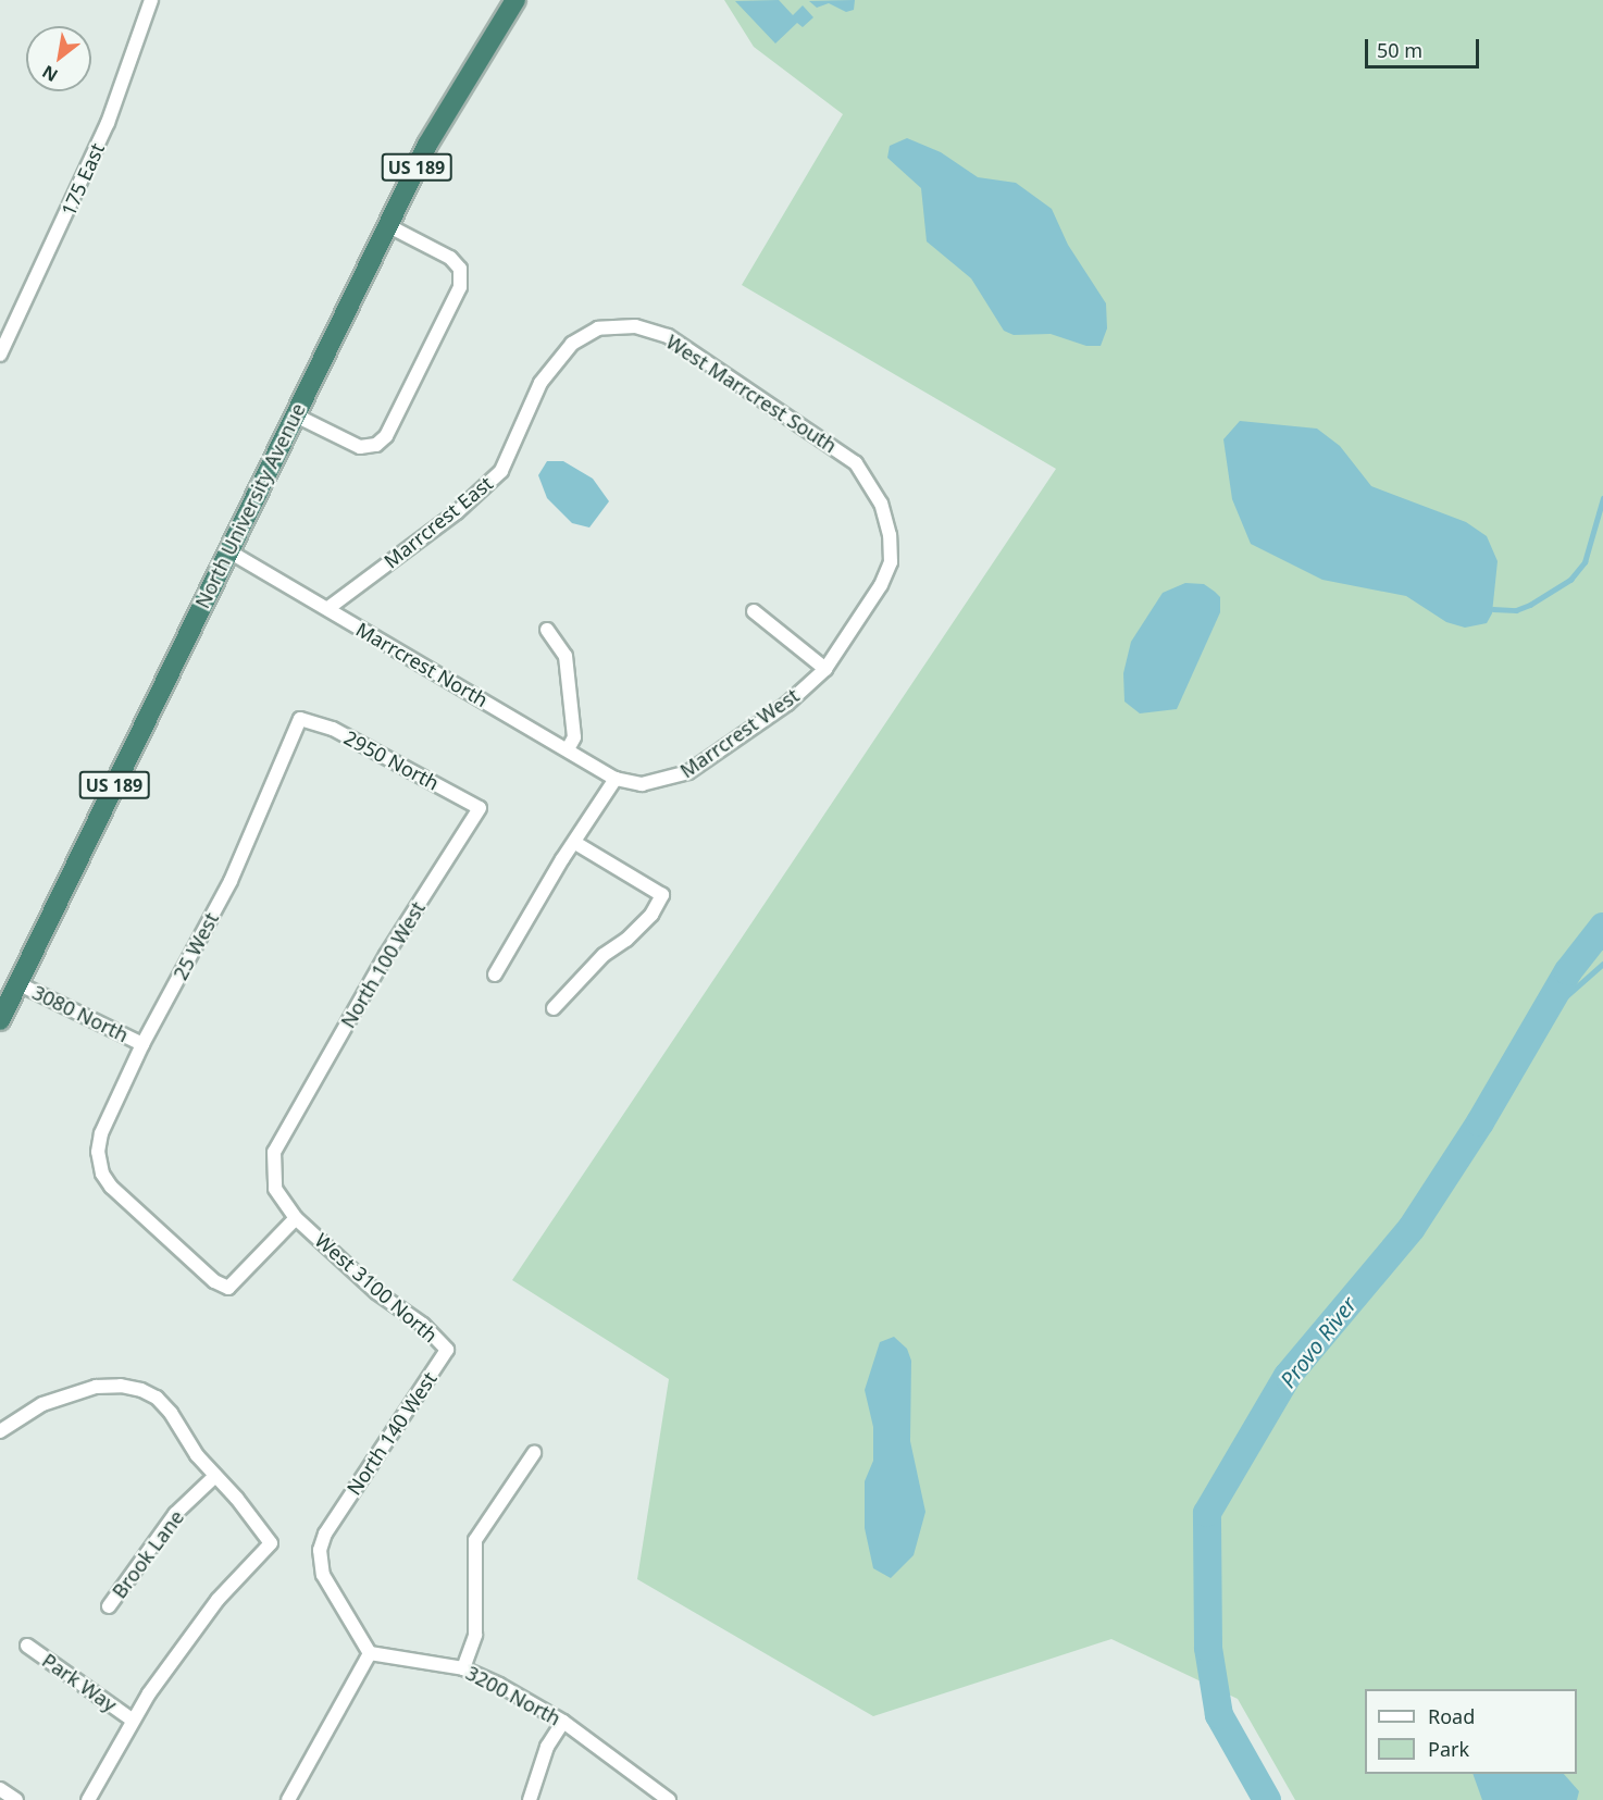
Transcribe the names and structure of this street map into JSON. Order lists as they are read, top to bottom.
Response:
{
  "streets": {
    "highway": ["US 189", "North University Avenue"],
    "street": [
      "175 East",
      "West Marrcrest South",
      "Marrcrest East",
      "Marrcrest North",
      "Marrcrest West",
      "2950 North",
      "25 West",
      "North 100 West",
      "3080 North",
      "West 3100 North",
      "North 140 West",
      "Brook Lane",
      "Park Way",
      "3200 North"
    ]
  },
  "crossings": [
    ["West Marrcrest South", "Marrcrest East"],
    ["West Marrcrest South", "Marrcrest West"],
    ["North University Avenue", "Marrcrest North"],
    ["North University Avenue", "3080 North"],
    ["Marrcrest East", "Marrcrest North"],
    ["Marrcrest North", "Marrcrest West"],
    ["2950 North", "25 West"],
    ["2950 North", "North 100 West"],
    ["25 West", "3080 North"],
    ["25 West", "West 3100 North"],
    ["North 100 West", "West 3100 North"],
    ["West 3100 North", "North 140 West"],
    ["North 140 West", "3200 North"]
  ],
  "water": ["Provo River"],
  "legend": ["Road", "Park"],
  "scale_bar": "50 m",
  "north": "bottom left"
}
